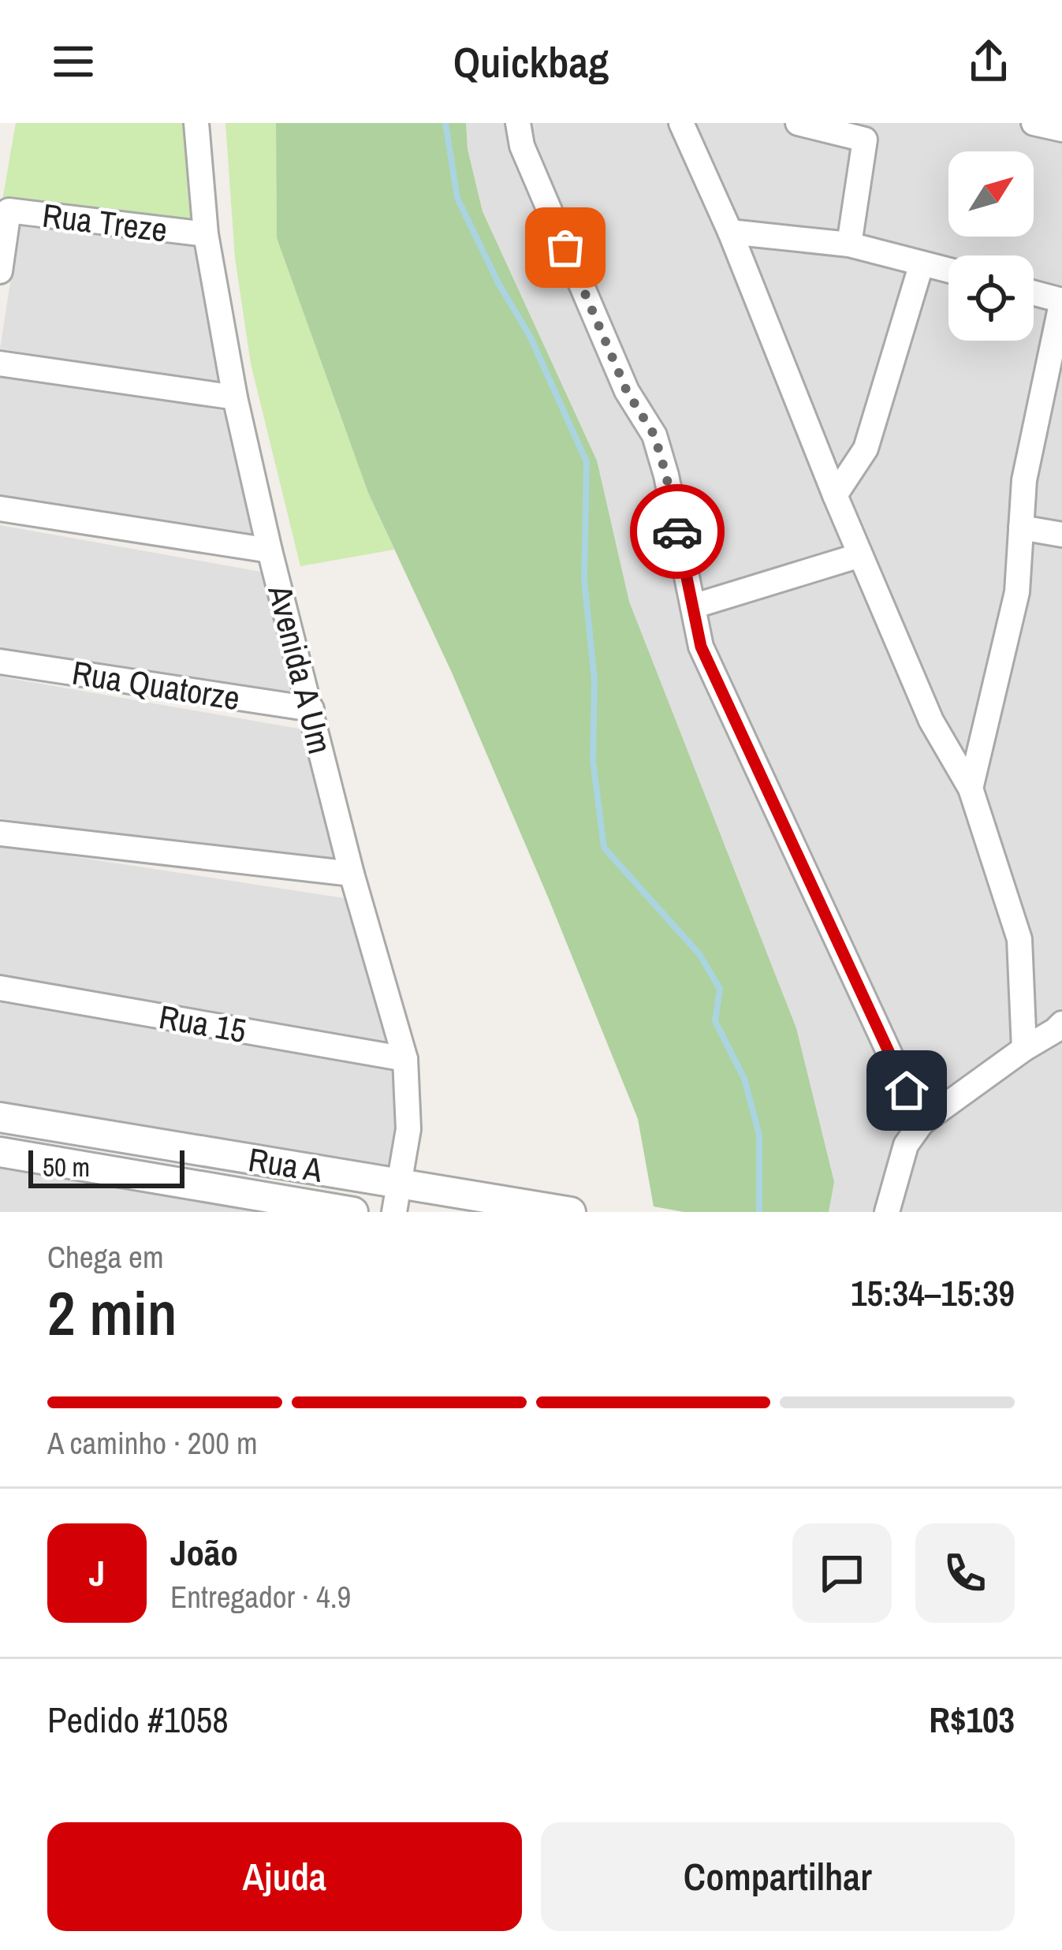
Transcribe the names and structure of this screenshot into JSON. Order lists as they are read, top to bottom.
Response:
{
  "streets": {
    "street": [
      "Rua Treze",
      "Avenida A Um",
      "Rua Quatorze",
      "Rua 15",
      "Rua A"
    ]
  },
  "crossings": [
    ["Rua Treze", "Avenida A Um"],
    ["Avenida A Um", "Rua Quatorze"],
    ["Avenida A Um", "Rua 15"],
    ["Avenida A Um", "Rua A"]
  ],
  "scale_bar": "50 m",
  "north": "top right",
  "page": {
    "header": "Quickbag",
    "scale": "50 m",
    "heading": ["2 min", "Chega em", "15:34–15:39"],
    "panel": [
      "João",
      "Entregador · 4.9",
      "Pedido #1058",
      "R$103"
    ],
    "bar": "A caminho · 200 m",
    "round": "J",
    "buttons": ["Ajuda", "Compartilhar"]
  }
}
